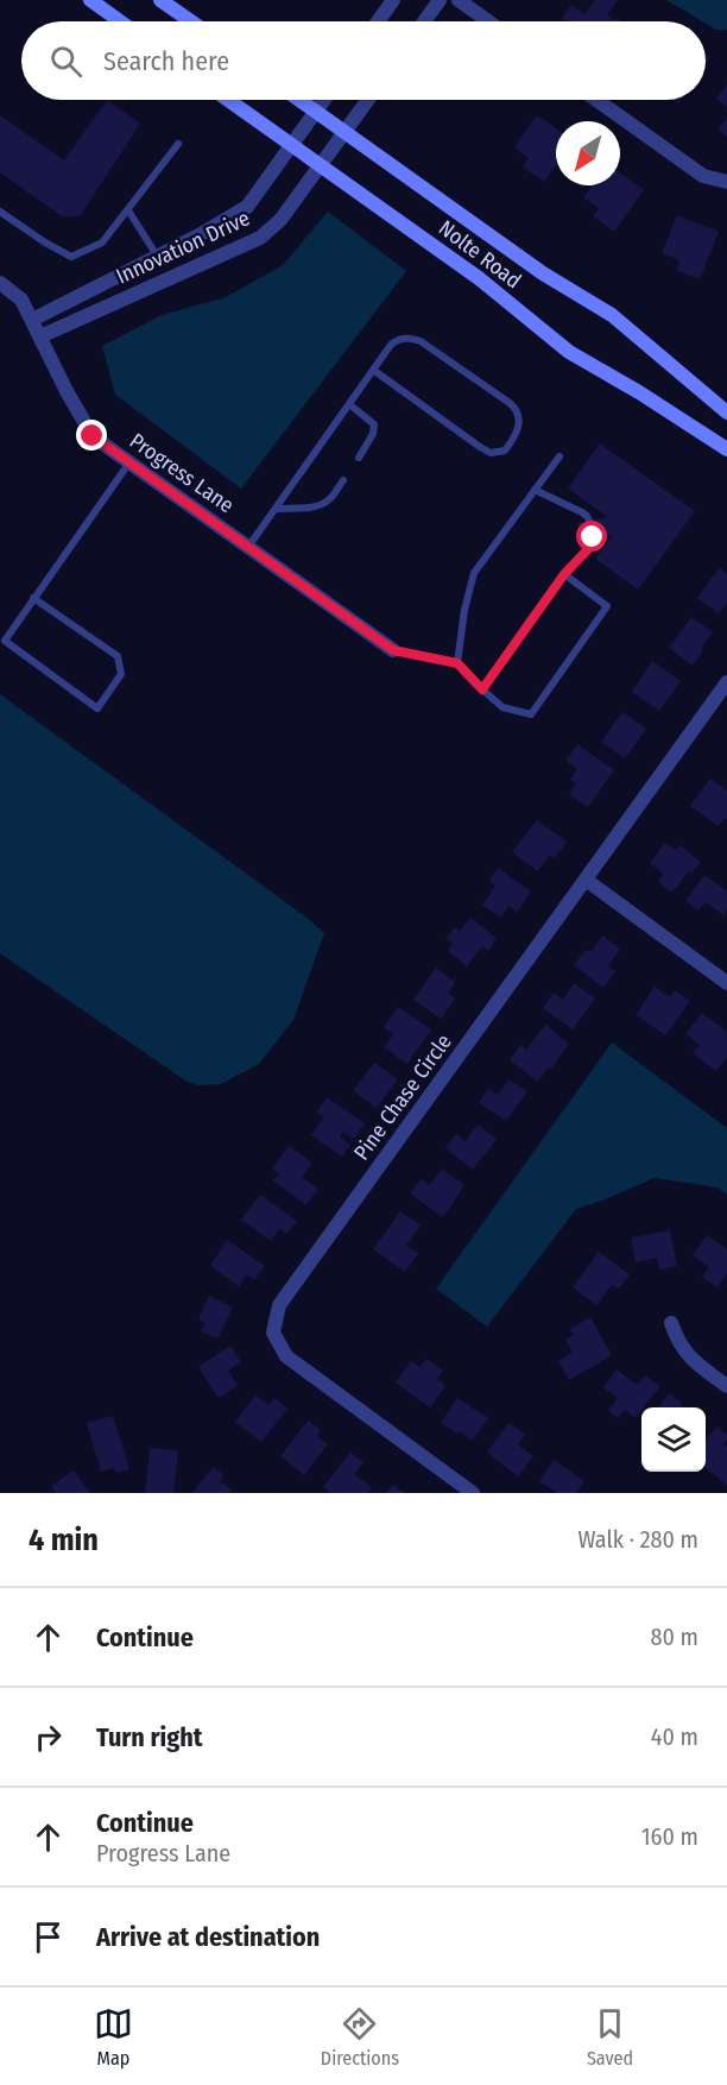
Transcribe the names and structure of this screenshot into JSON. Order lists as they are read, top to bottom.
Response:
{
  "streets": {
    "street": [
      "Innovation Drive",
      "Nolte Road",
      "Progress Lane",
      "Pine Chase Circle"
    ]
  },
  "crossings": [
    ["Innovation Drive", "Nolte Road"],
    ["Innovation Drive", "Progress Lane"]
  ],
  "north": "bottom left",
  "page": {
    "search": "Search here",
    "heading": ["4 min", "Walk · 280 m"],
    "list": [
      ["Continue", "80 m"],
      ["Turn right", "40 m"],
      ["Continue", "Progress Lane", "160 m"],
      "Arrive at destination"
    ],
    "nav": ["Map", "Directions", "Saved"]
  }
}
